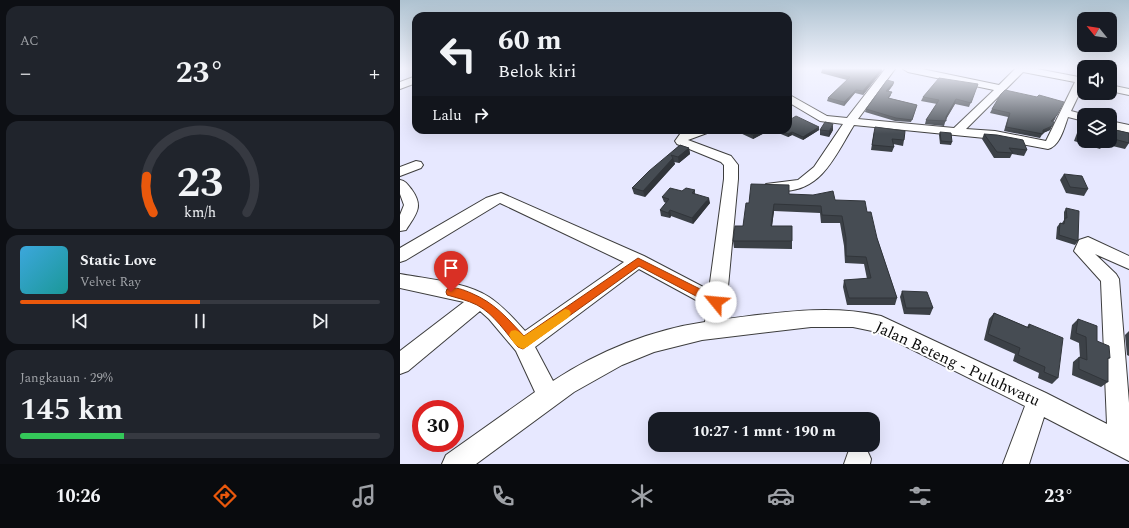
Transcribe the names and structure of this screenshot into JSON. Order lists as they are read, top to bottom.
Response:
{
  "streets": {
    "street": ["Jalan Beteng - Puluhwatu"]
  },
  "north": "top left",
  "page": {
    "tile": [
      "AC",
      ["Jangkauan · 29%", "145 km"]
    ],
    "turn": ["60 m", "Belok kiri"],
    "heat": ["−", "23°", "+"],
    "then": "Lalu",
    "song": ["Static Love", "Velvet Ray"],
    "limit": "30",
    "trip": "10:27 · 1 mnt · 190 m",
    "tabs": ["10:26", "23°"],
    "gauge": ["23", "km/h"]
  }
}
